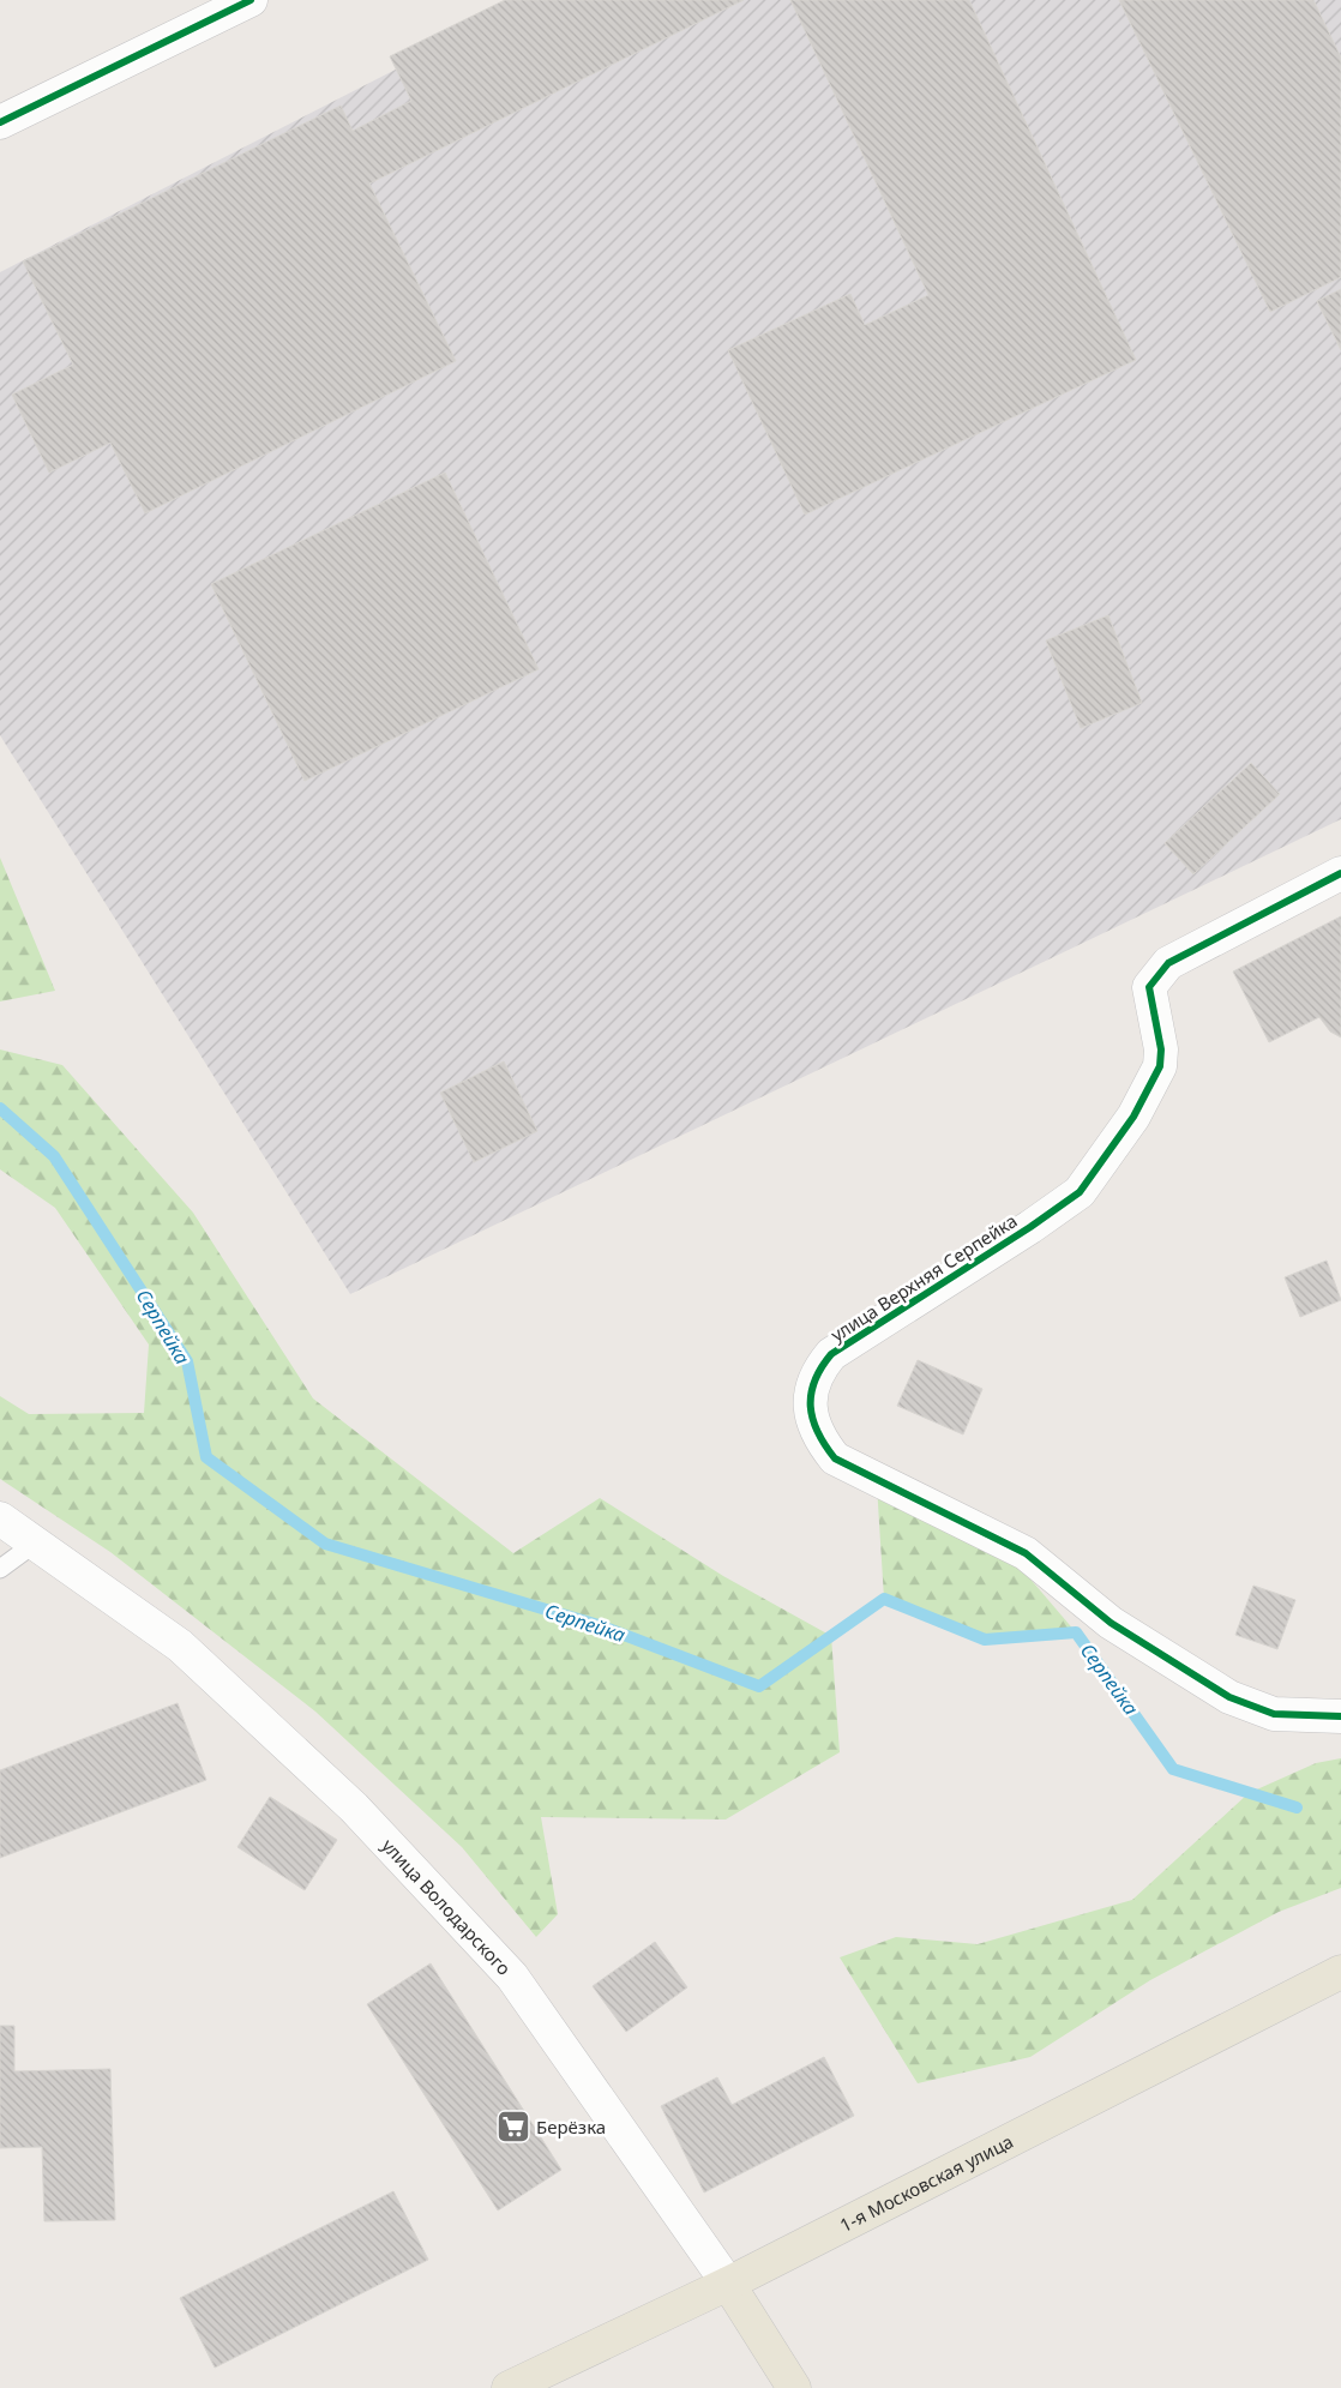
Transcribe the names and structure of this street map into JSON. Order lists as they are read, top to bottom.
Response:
{
  "streets": {
    "main road": ["улица Володарского", "1-я Московская улица"],
    "street": ["улица Верхняя Серпейка"]
  },
  "crossings": [
    ["улица Володарского", "1-я Московская улица"]
  ],
  "water": ["Серпейка"],
  "places": {
    "supermarket": ["Берёзка"]
  }
}
